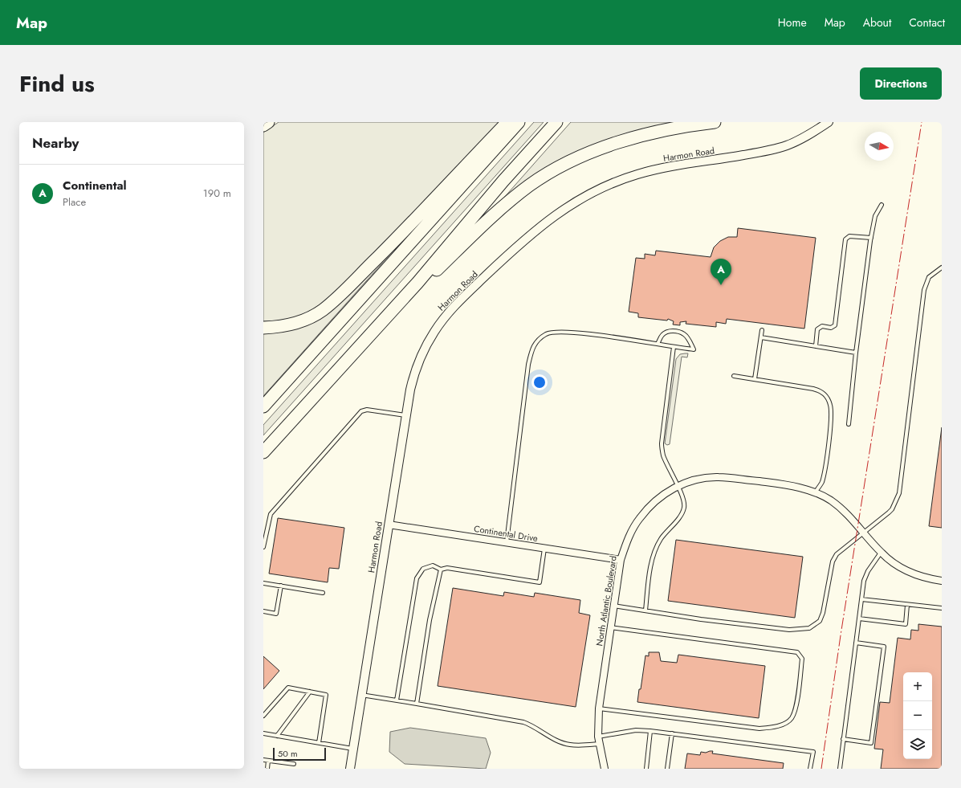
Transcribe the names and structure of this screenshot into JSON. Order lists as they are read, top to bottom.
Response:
{
  "streets": {
    "street": ["Harmon Road", "Continental Drive", "North Atlantic Boulevard"]
  },
  "crossings": [
    ["Harmon Road", "Continental Drive"],
    ["Continental Drive", "North Atlantic Boulevard"]
  ],
  "scale_bar": "50 m",
  "north": "right",
  "page": {
    "header": "Map",
    "nav": [
      "Home",
      "Map",
      "About",
      "Contact"
    ],
    "title": "Find us",
    "buttons": "Directions",
    "heading": "Nearby",
    "list": [
      {
        "mark": "A",
        "name": "Continental",
        "note": "Place",
        "value": "190 m"
      }
    ],
    "pins": "A",
    "map_buttons": ["+", "−"],
    "scale": "50 m"
  }
}
